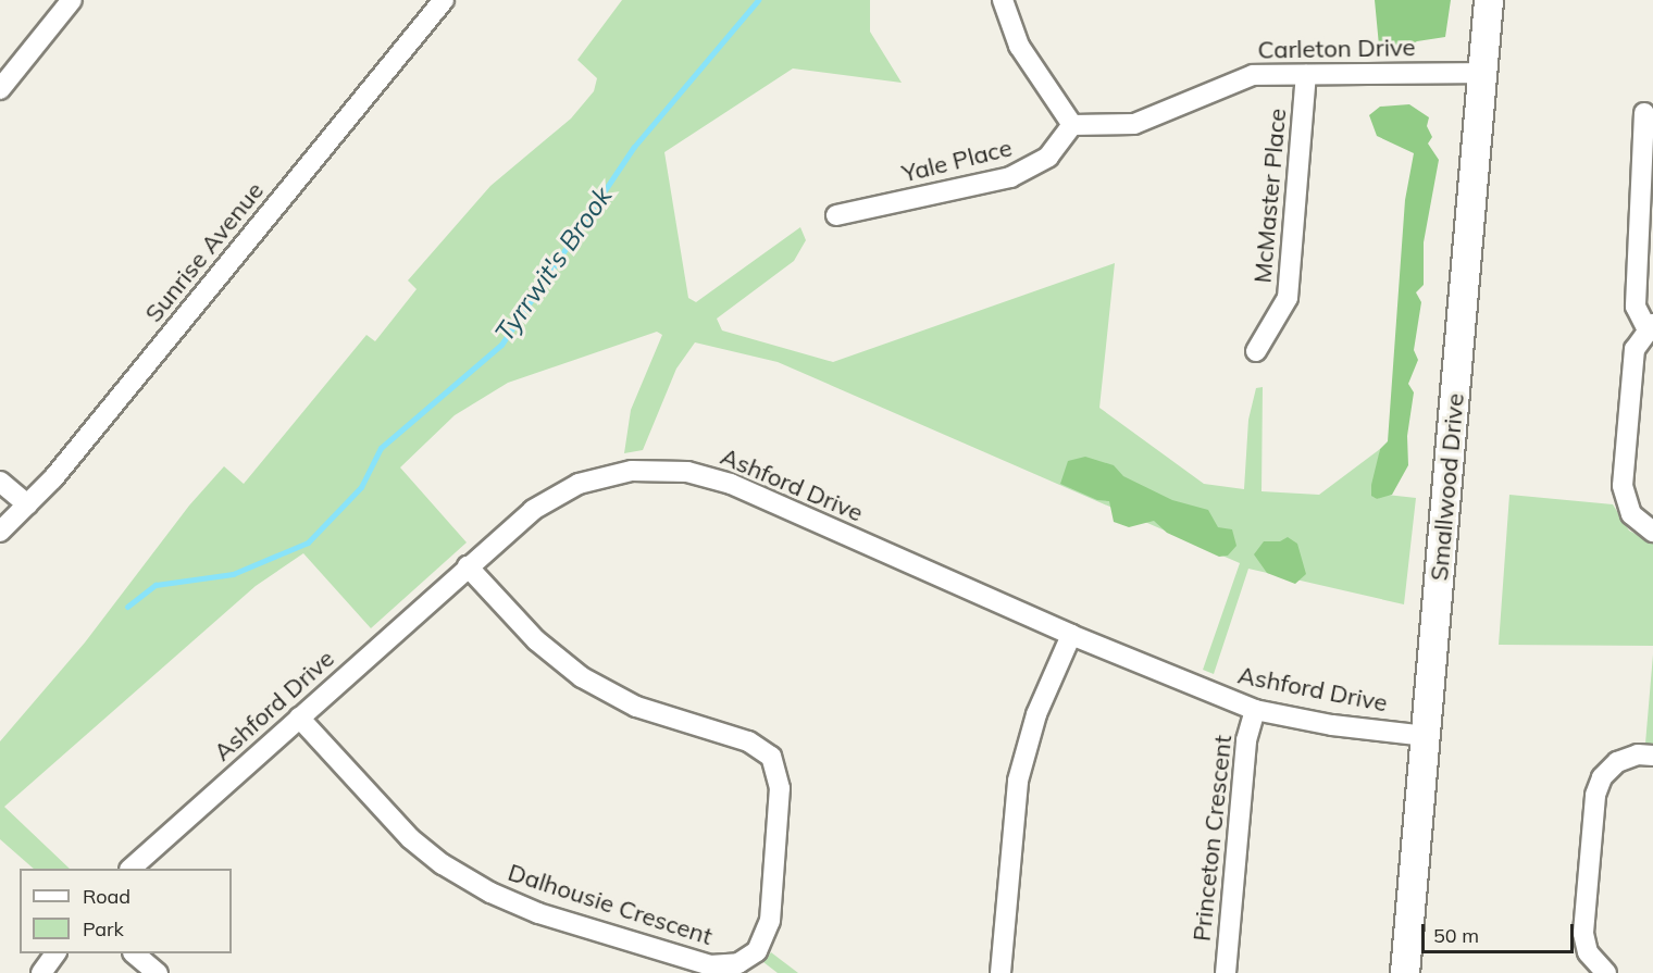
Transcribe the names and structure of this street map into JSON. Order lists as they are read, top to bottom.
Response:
{
  "streets": {
    "street": [
      "Carleton Drive",
      "Yale Place",
      "McMaster Place",
      "Sunrise Avenue",
      "Ashford Drive",
      "Smallwood Drive",
      "Princeton Crescent",
      "Dalhousie Crescent"
    ]
  },
  "crossings": [
    ["Carleton Drive", "Yale Place"],
    ["Carleton Drive", "McMaster Place"],
    ["Carleton Drive", "Smallwood Drive"],
    ["Ashford Drive", "Smallwood Drive"],
    ["Ashford Drive", "Princeton Crescent"],
    ["Ashford Drive", "Dalhousie Crescent"]
  ],
  "water": ["Tyrrwit's Brook"],
  "legend": ["Road", "Park"],
  "scale_bar": "50 m"
}
